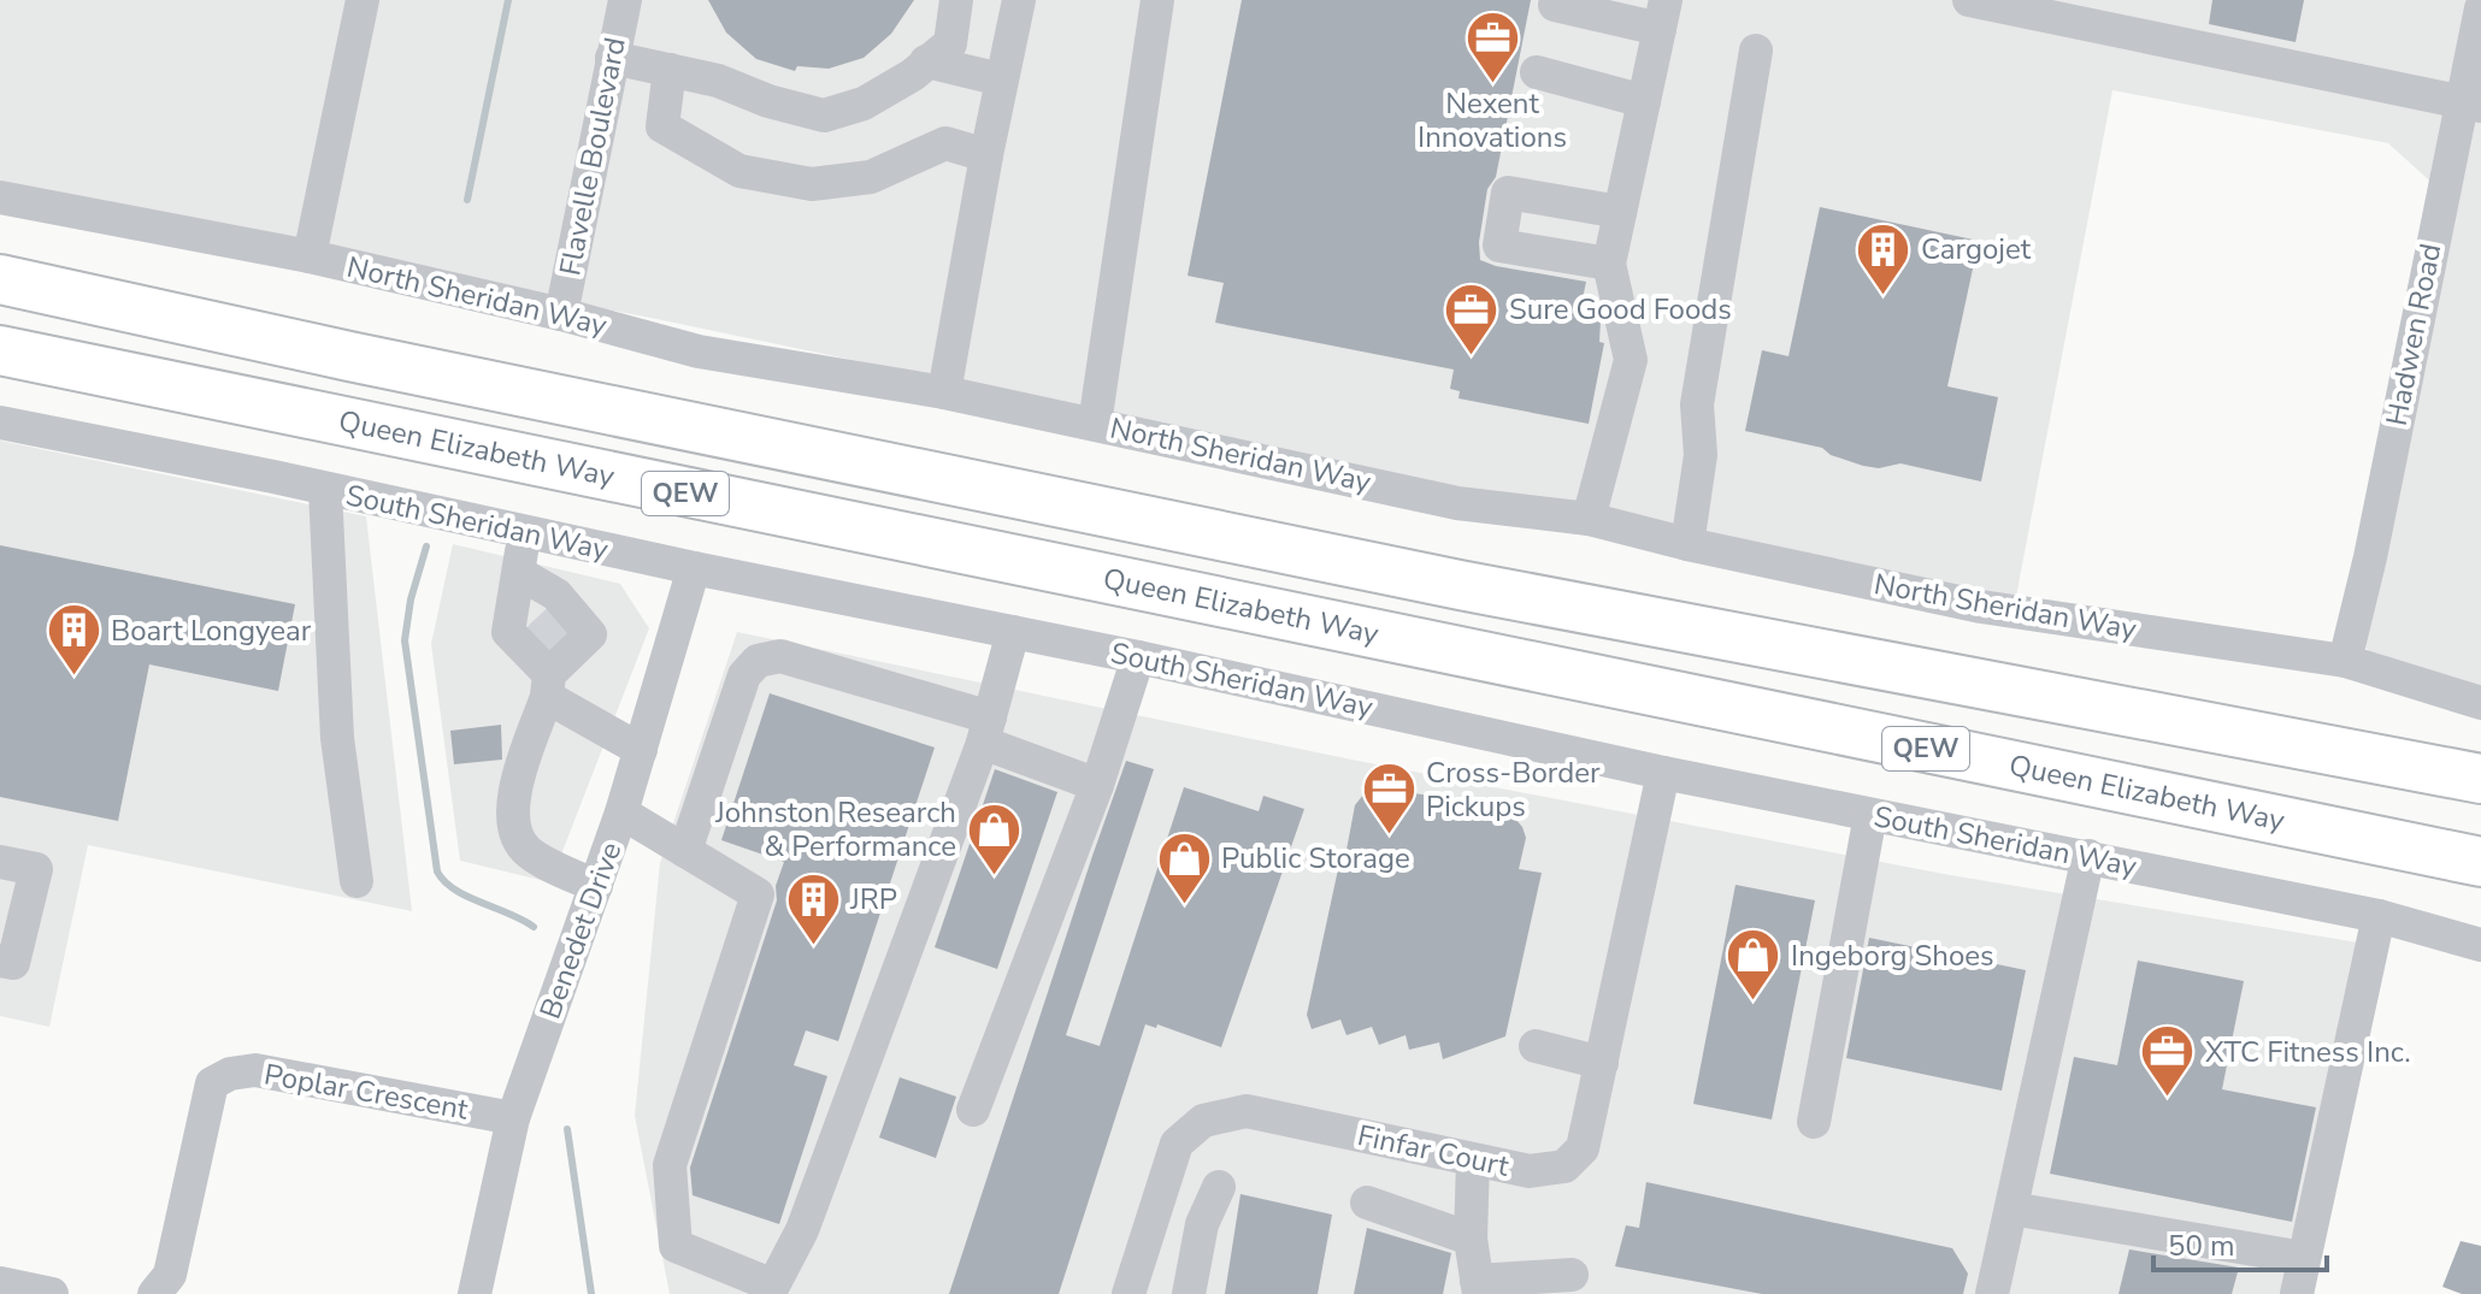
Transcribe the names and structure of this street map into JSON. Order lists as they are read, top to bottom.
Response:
{
  "streets": {
    "highway": ["Queen Elizabeth Way", "QEW"],
    "street": [
      "Flavelle Boulevard",
      "North Sheridan Way",
      "Hadwen Road",
      "South Sheridan Way",
      "Benedet Drive",
      "Poplar Crescent",
      "Finfar Court"
    ]
  },
  "crossings": [
    ["Flavelle Boulevard", "North Sheridan Way"],
    ["North Sheridan Way", "Hadwen Road"],
    ["South Sheridan Way", "Benedet Drive"],
    ["South Sheridan Way", "Finfar Court"],
    ["Benedet Drive", "Poplar Crescent"]
  ],
  "places": {
    "office": [
      "Nexent Innovations",
      "Sure Good Foods",
      "Cross-Border Pickups",
      "XTC Fitness Inc."
    ],
    "building": ["Cargojet", "Boart Longyear", "JRP"],
    "shop": ["Johnston Research & Performance", "Public Storage", "Ingeborg Shoes"]
  },
  "scale_bar": "50 m"
}
